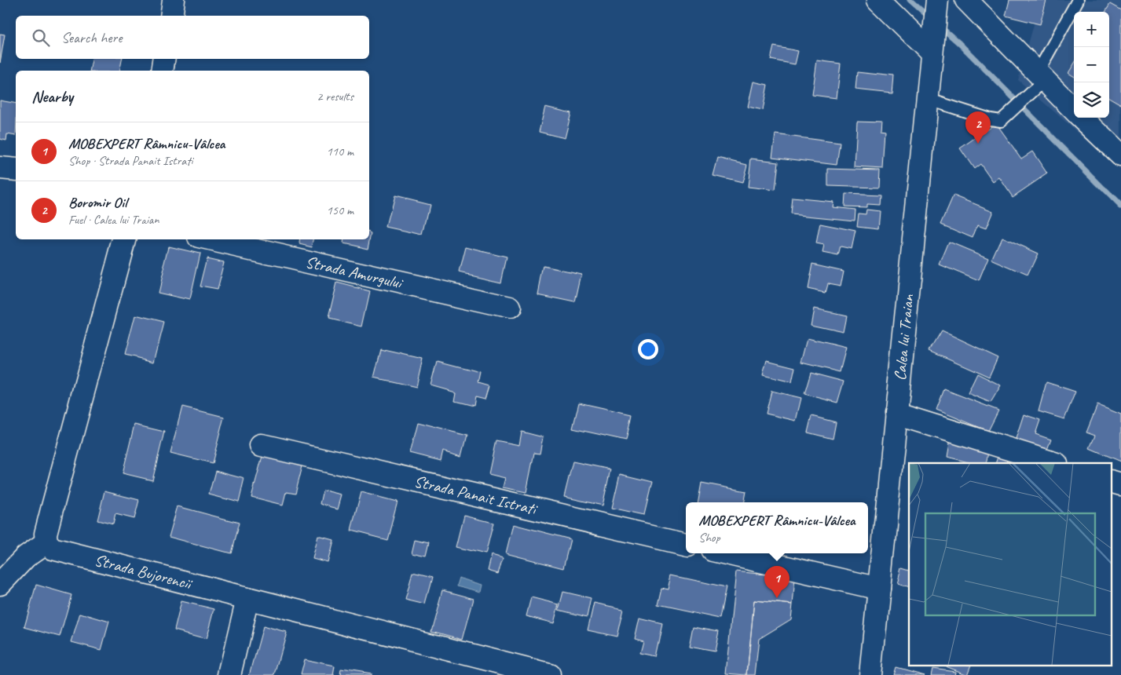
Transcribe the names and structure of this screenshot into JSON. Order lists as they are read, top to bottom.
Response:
{
  "streets": {
    "main road": [
      "Strada Amurgului",
      "Calea lui Traian",
      "Strada Panait Istrati",
      "Strada Bujorencii"
    ]
  },
  "page": {
    "map_buttons": ["+", "−"],
    "search": "Search here",
    "heading": ["Nearby", "2 results"],
    "pins": ["2", "1"],
    "list": [
      {
        "mark": "1",
        "name": "MOBEXPERT Râmnicu-Vâlcea",
        "note": "Shop · Strada Panait Istrati",
        "value": "110 m"
      },
      {
        "mark": "2",
        "name": "Boromir Oil",
        "note": "Fuel · Calea lui Traian",
        "value": "150 m"
      }
    ],
    "popup": ["MOBEXPERT Râmnicu-Vâlcea", "Shop"]
  }
}
